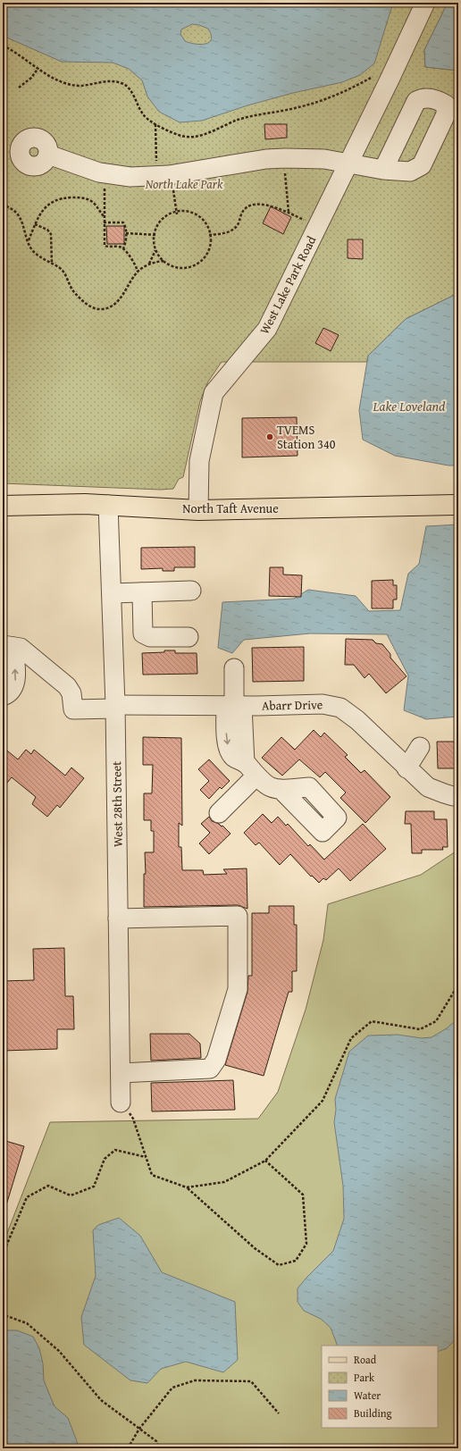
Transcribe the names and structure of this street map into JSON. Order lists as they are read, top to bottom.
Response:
{
  "streets": {
    "main road": ["North Taft Avenue"],
    "street": ["West Lake Park Road", "Abarr Drive", "West 28th Street"]
  },
  "crossings": [
    ["West Lake Park Road", "North Taft Avenue"],
    ["North Taft Avenue", "West 28th Street"],
    ["Abarr Drive", "West 28th Street"]
  ],
  "water": ["Lake Loveland"],
  "parks": ["North Lake Park"],
  "places": ["TVEMS Station 340"],
  "legend": [
    "Road",
    "Park",
    "Water",
    "Building"
  ]
}
